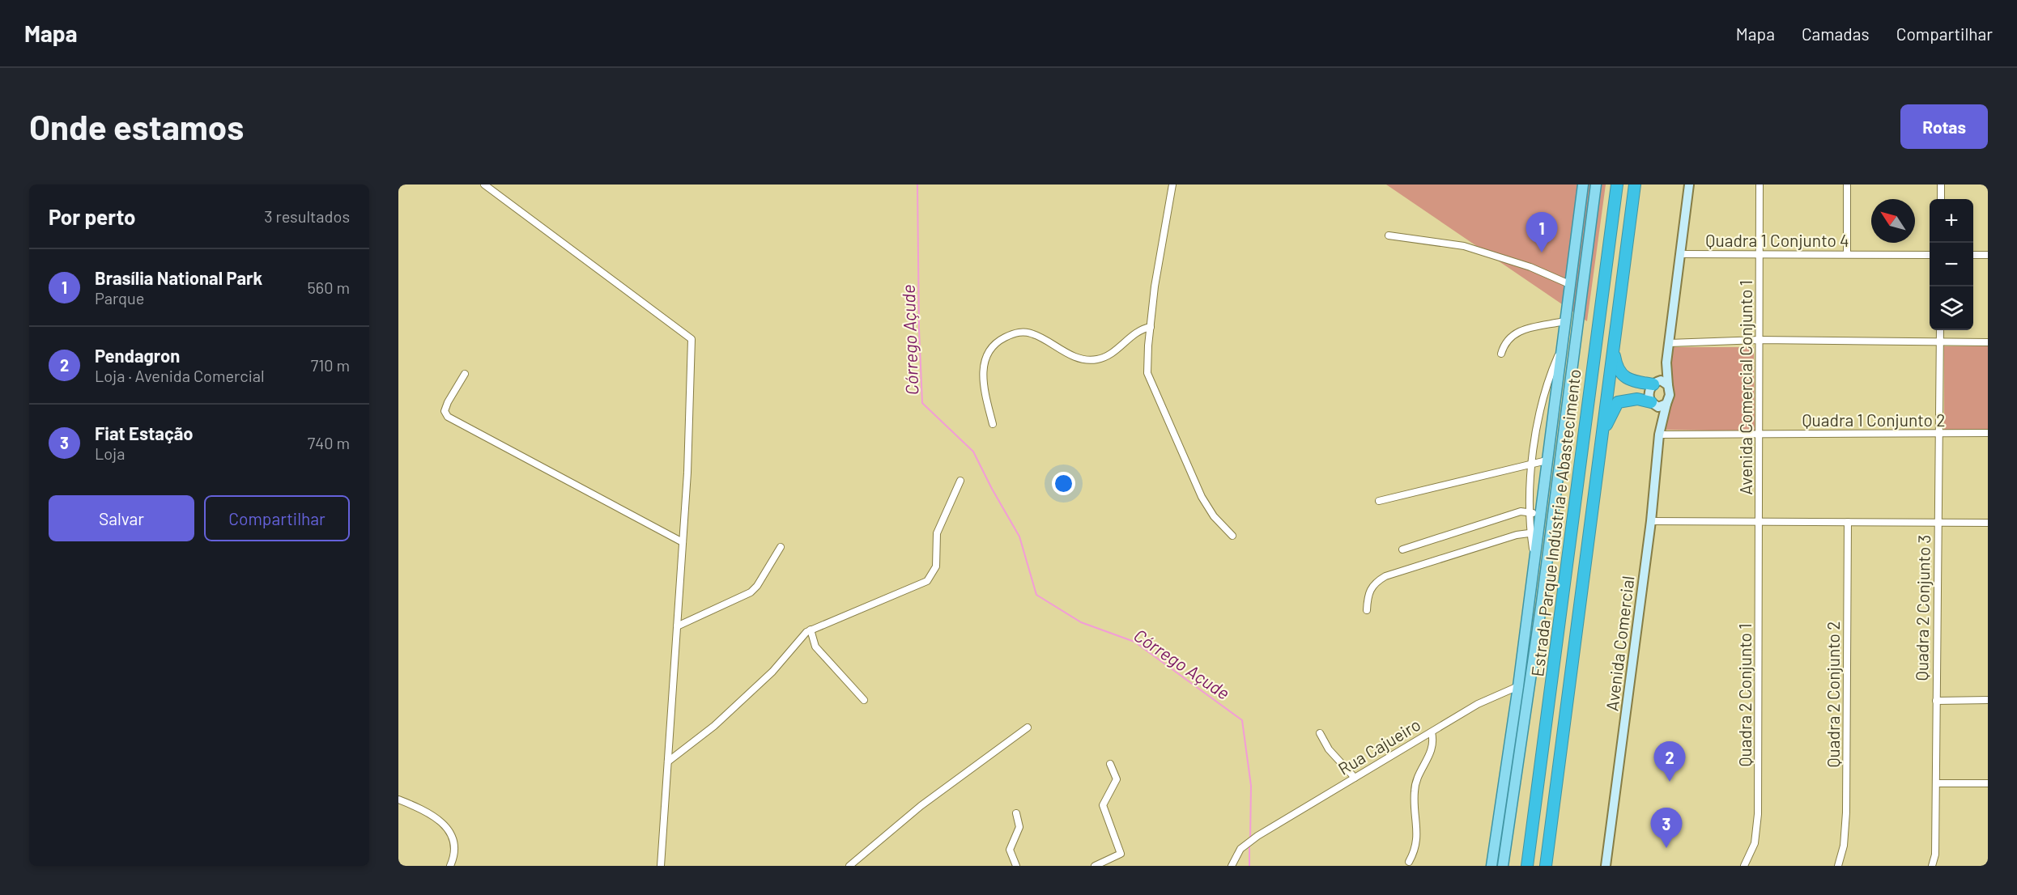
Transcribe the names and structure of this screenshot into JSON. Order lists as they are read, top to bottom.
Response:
{
  "streets": {
    "highway": ["Estrada Parque Indústria e Abastecimento"],
    "street": [
      "Quadra 1 Conjunto 4",
      "Avenida Comercial Conjunto 1",
      "Quadra 1 Conjunto 2",
      "Quadra 2 Conjunto 3",
      "Avenida Comercial",
      "Quadra 2 Conjunto 2",
      "Quadra 2 Conjunto 1",
      "Rua Cajueiro"
    ]
  },
  "crossings": [
    ["Quadra 1 Conjunto 4", "Avenida Comercial Conjunto 1"],
    ["Avenida Comercial Conjunto 1", "Quadra 1 Conjunto 2"],
    ["Avenida Comercial Conjunto 1", "Quadra 2 Conjunto 3"],
    ["Avenida Comercial Conjunto 1", "Quadra 2 Conjunto 1"],
    ["Quadra 1 Conjunto 2", "Avenida Comercial"],
    ["Quadra 2 Conjunto 3", "Avenida Comercial"],
    ["Quadra 2 Conjunto 3", "Quadra 2 Conjunto 2"],
    ["Quadra 2 Conjunto 3", "Quadra 2 Conjunto 1"]
  ],
  "water": ["Córrego Açude"],
  "north": "top left",
  "page": {
    "header": "Mapa",
    "nav": ["Mapa", "Camadas", "Compartilhar"],
    "buttons": [
      "Rotas",
      ["Salvar", "Compartilhar"]
    ],
    "title": "Onde estamos",
    "heading": ["Por perto", "3 resultados"],
    "map_buttons": ["+", "−"],
    "pins": ["1", "2", "3"],
    "list": [
      {
        "mark": "1",
        "name": "Brasília National Park",
        "note": "Parque",
        "value": "560 m"
      },
      {
        "mark": "2",
        "name": "Pendagron",
        "note": "Loja · Avenida Comercial",
        "value": "710 m"
      },
      {
        "mark": "3",
        "name": "Fiat Estação",
        "note": "Loja",
        "value": "740 m"
      }
    ]
  }
}
